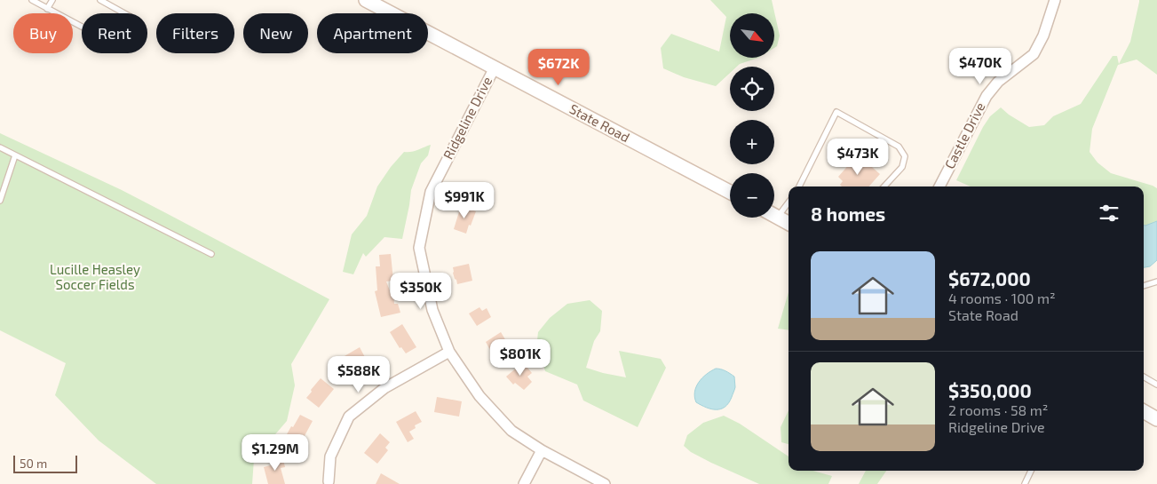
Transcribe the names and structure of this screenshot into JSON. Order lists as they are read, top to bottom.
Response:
{
  "streets": {
    "main road": ["State Road"],
    "street": ["Ridgeline Drive", "Castle Drive"]
  },
  "crossings": [
    ["Ridgeline Drive", "State Road"]
  ],
  "parks": ["Lucille Heasley Soccer Fields"],
  "scale_bar": "50 m",
  "north": "bottom right",
  "page": {
    "map_buttons": ["+", "−"],
    "chip": [
      "Buy",
      "Rent",
      "Filters",
      "New",
      "Apartment"
    ],
    "price": [
      "$470K",
      "$672K",
      "$473K",
      "$991K",
      "$350K",
      "$801K",
      "$588K",
      "$1.29M"
    ],
    "heading": "8 homes",
    "list": [
      {
        "name": "$672,000",
        "note": "4 rooms · 100 m² · State Road"
      },
      {
        "name": "$350,000",
        "note": "2 rooms · 58 m² · Ridgeline Drive"
      }
    ],
    "scale": "50 m"
  }
}
